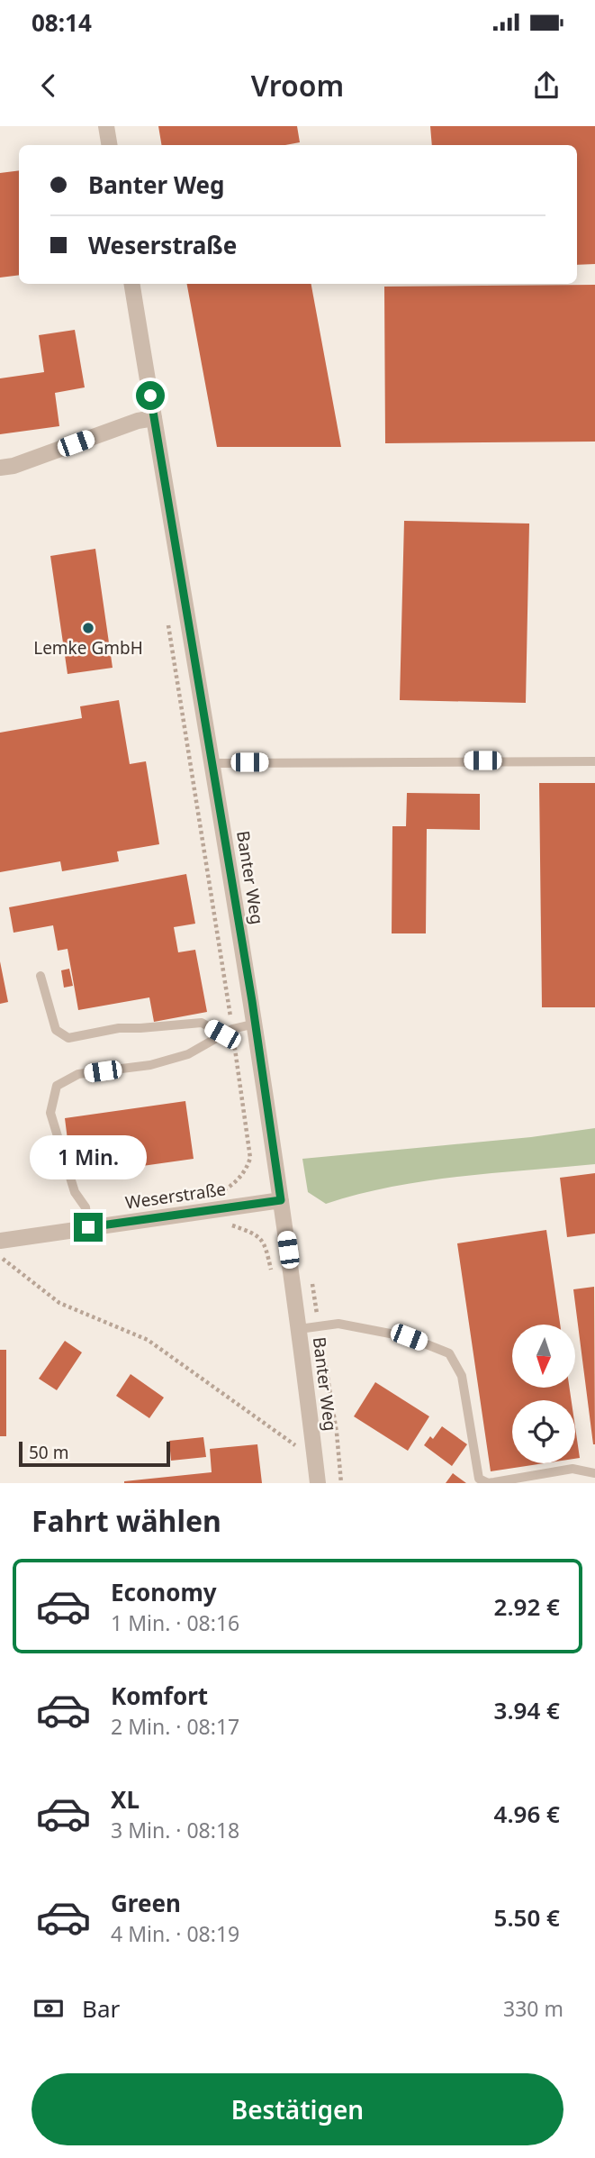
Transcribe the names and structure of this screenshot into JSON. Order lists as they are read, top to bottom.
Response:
{
  "streets": {
    "street": ["Banter Weg", "Weserstraße"]
  },
  "crossings": [
    ["Banter Weg", "Weserstraße"]
  ],
  "places": ["Lemke GmbH"],
  "scale_bar": "50 m",
  "north": "bottom",
  "page": {
    "status": "08:14",
    "header": "Vroom",
    "banner": ["Banter Weg", "Weserstraße"],
    "bubble": "1 Min.",
    "scale": "50 m",
    "heading": "Fahrt wählen",
    "list": [
      {
        "name": "Economy",
        "note": "1 Min. · 08:16",
        "value": "2.92 €"
      },
      {
        "name": "Komfort",
        "note": "2 Min. · 08:17",
        "value": "3.94 €"
      },
      {
        "name": "XL",
        "note": "3 Min. · 08:18",
        "value": "4.96 €"
      },
      {
        "name": "Green",
        "note": "4 Min. · 08:19",
        "value": "5.50 €"
      }
    ],
    "pay": ["Bar", "330 m"],
    "buttons": "Bestätigen"
  }
}
